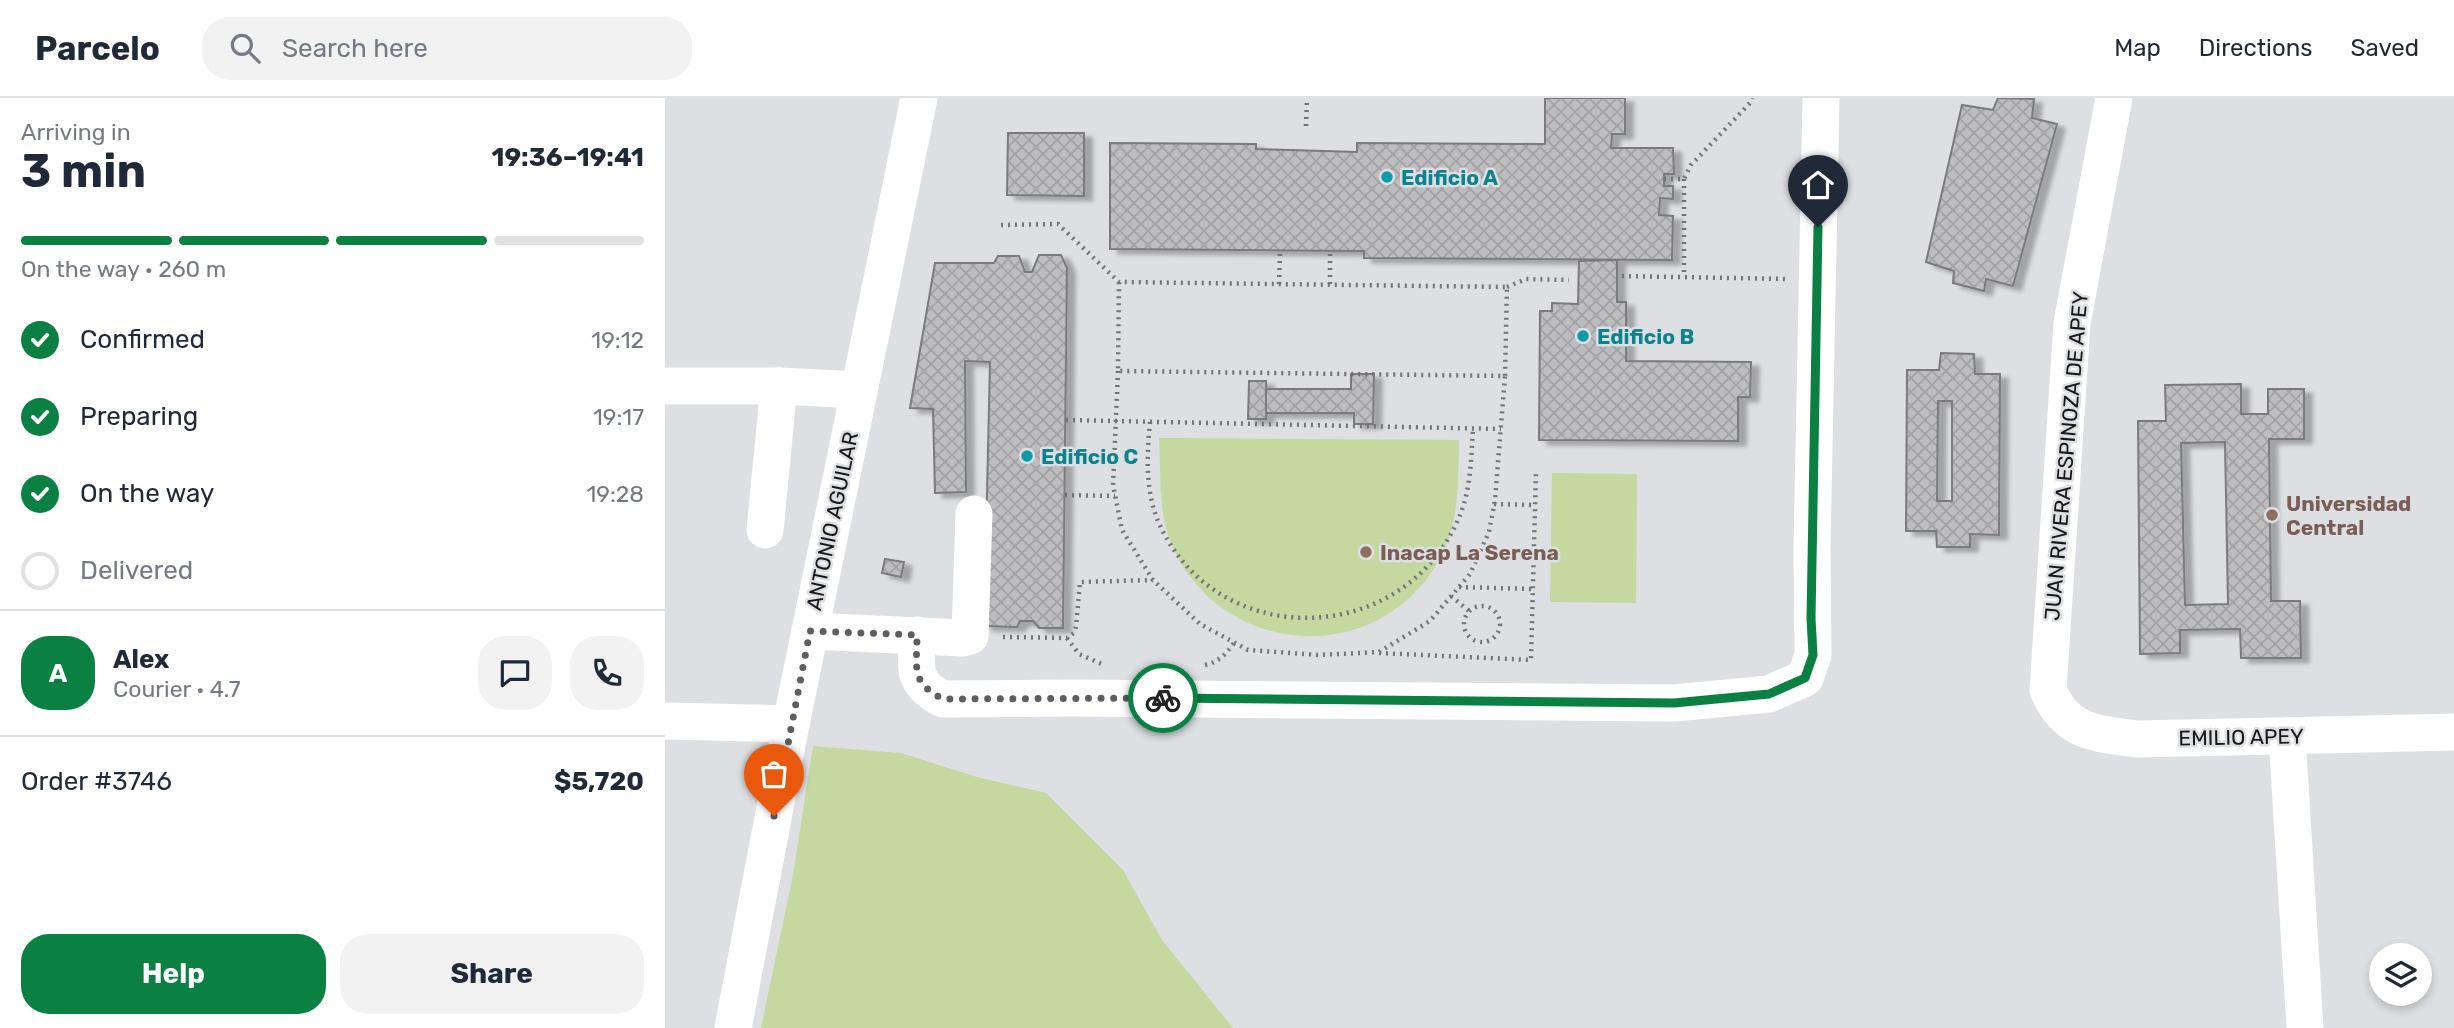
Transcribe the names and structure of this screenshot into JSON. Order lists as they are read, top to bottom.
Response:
{
  "streets": {
    "street": ["JUAN RIVERA ESPINOZA DE APEY", "ANTONIO AGUILAR", "EMILIO APEY"]
  },
  "crossings": [
    ["JUAN RIVERA ESPINOZA DE APEY", "EMILIO APEY"]
  ],
  "places": [
    "Edificio A",
    "Edificio B",
    "Edificio C",
    "Universidad Central",
    "Inacap La Serena"
  ],
  "page": {
    "header": "Parcelo",
    "search": "Search here",
    "nav": ["Map", "Directions", "Saved"],
    "heading": ["3 min", "Arriving in", "19:36–19:41"],
    "panel": [
      "Alex",
      "Courier · 4.7",
      "Order #3746",
      "$5,720"
    ],
    "bar": "On the way · 260 m",
    "list": [
      ["Confirmed", "19:12"],
      ["Preparing", "19:17"],
      ["On the way", "19:28"],
      "Delivered"
    ],
    "round": "A",
    "buttons": ["Help", "Share"]
  }
}
